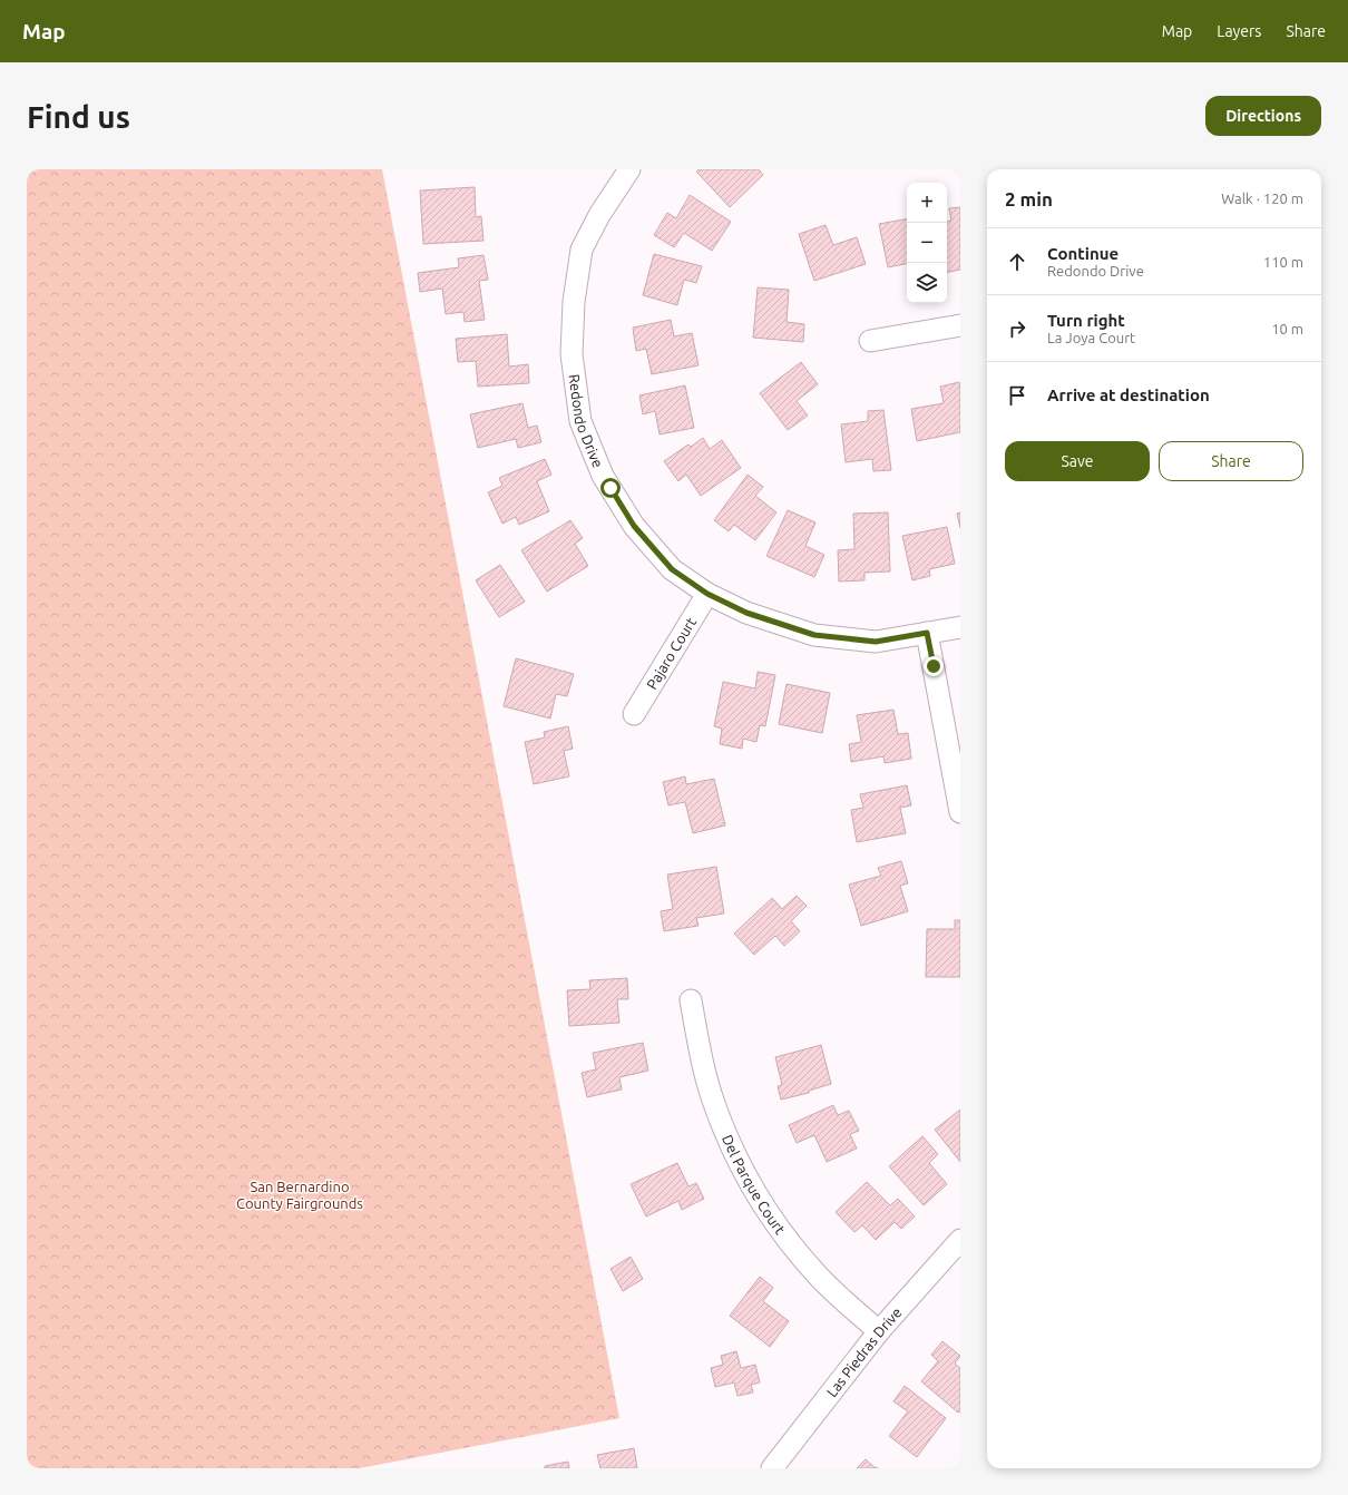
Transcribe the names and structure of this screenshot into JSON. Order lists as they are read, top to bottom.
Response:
{
  "streets": {
    "street": [
      "Redondo Drive",
      "Pajaro Court",
      "Del Parque Court",
      "Las Piedras Drive"
    ]
  },
  "crossings": [
    ["Redondo Drive", "Pajaro Court"],
    ["Del Parque Court", "Las Piedras Drive"]
  ],
  "parks": ["San Bernardino County Fairgrounds"],
  "page": {
    "header": "Map",
    "nav": ["Map", "Layers", "Share"],
    "buttons": [
      "Directions",
      ["Save", "Share"]
    ],
    "title": "Find us",
    "heading": ["2 min", "Walk · 120 m"],
    "map_buttons": ["+", "−"],
    "list": [
      ["Continue", "Redondo Drive", "110 m"],
      ["Turn right", "La Joya Court", "10 m"],
      "Arrive at destination"
    ]
  }
}
